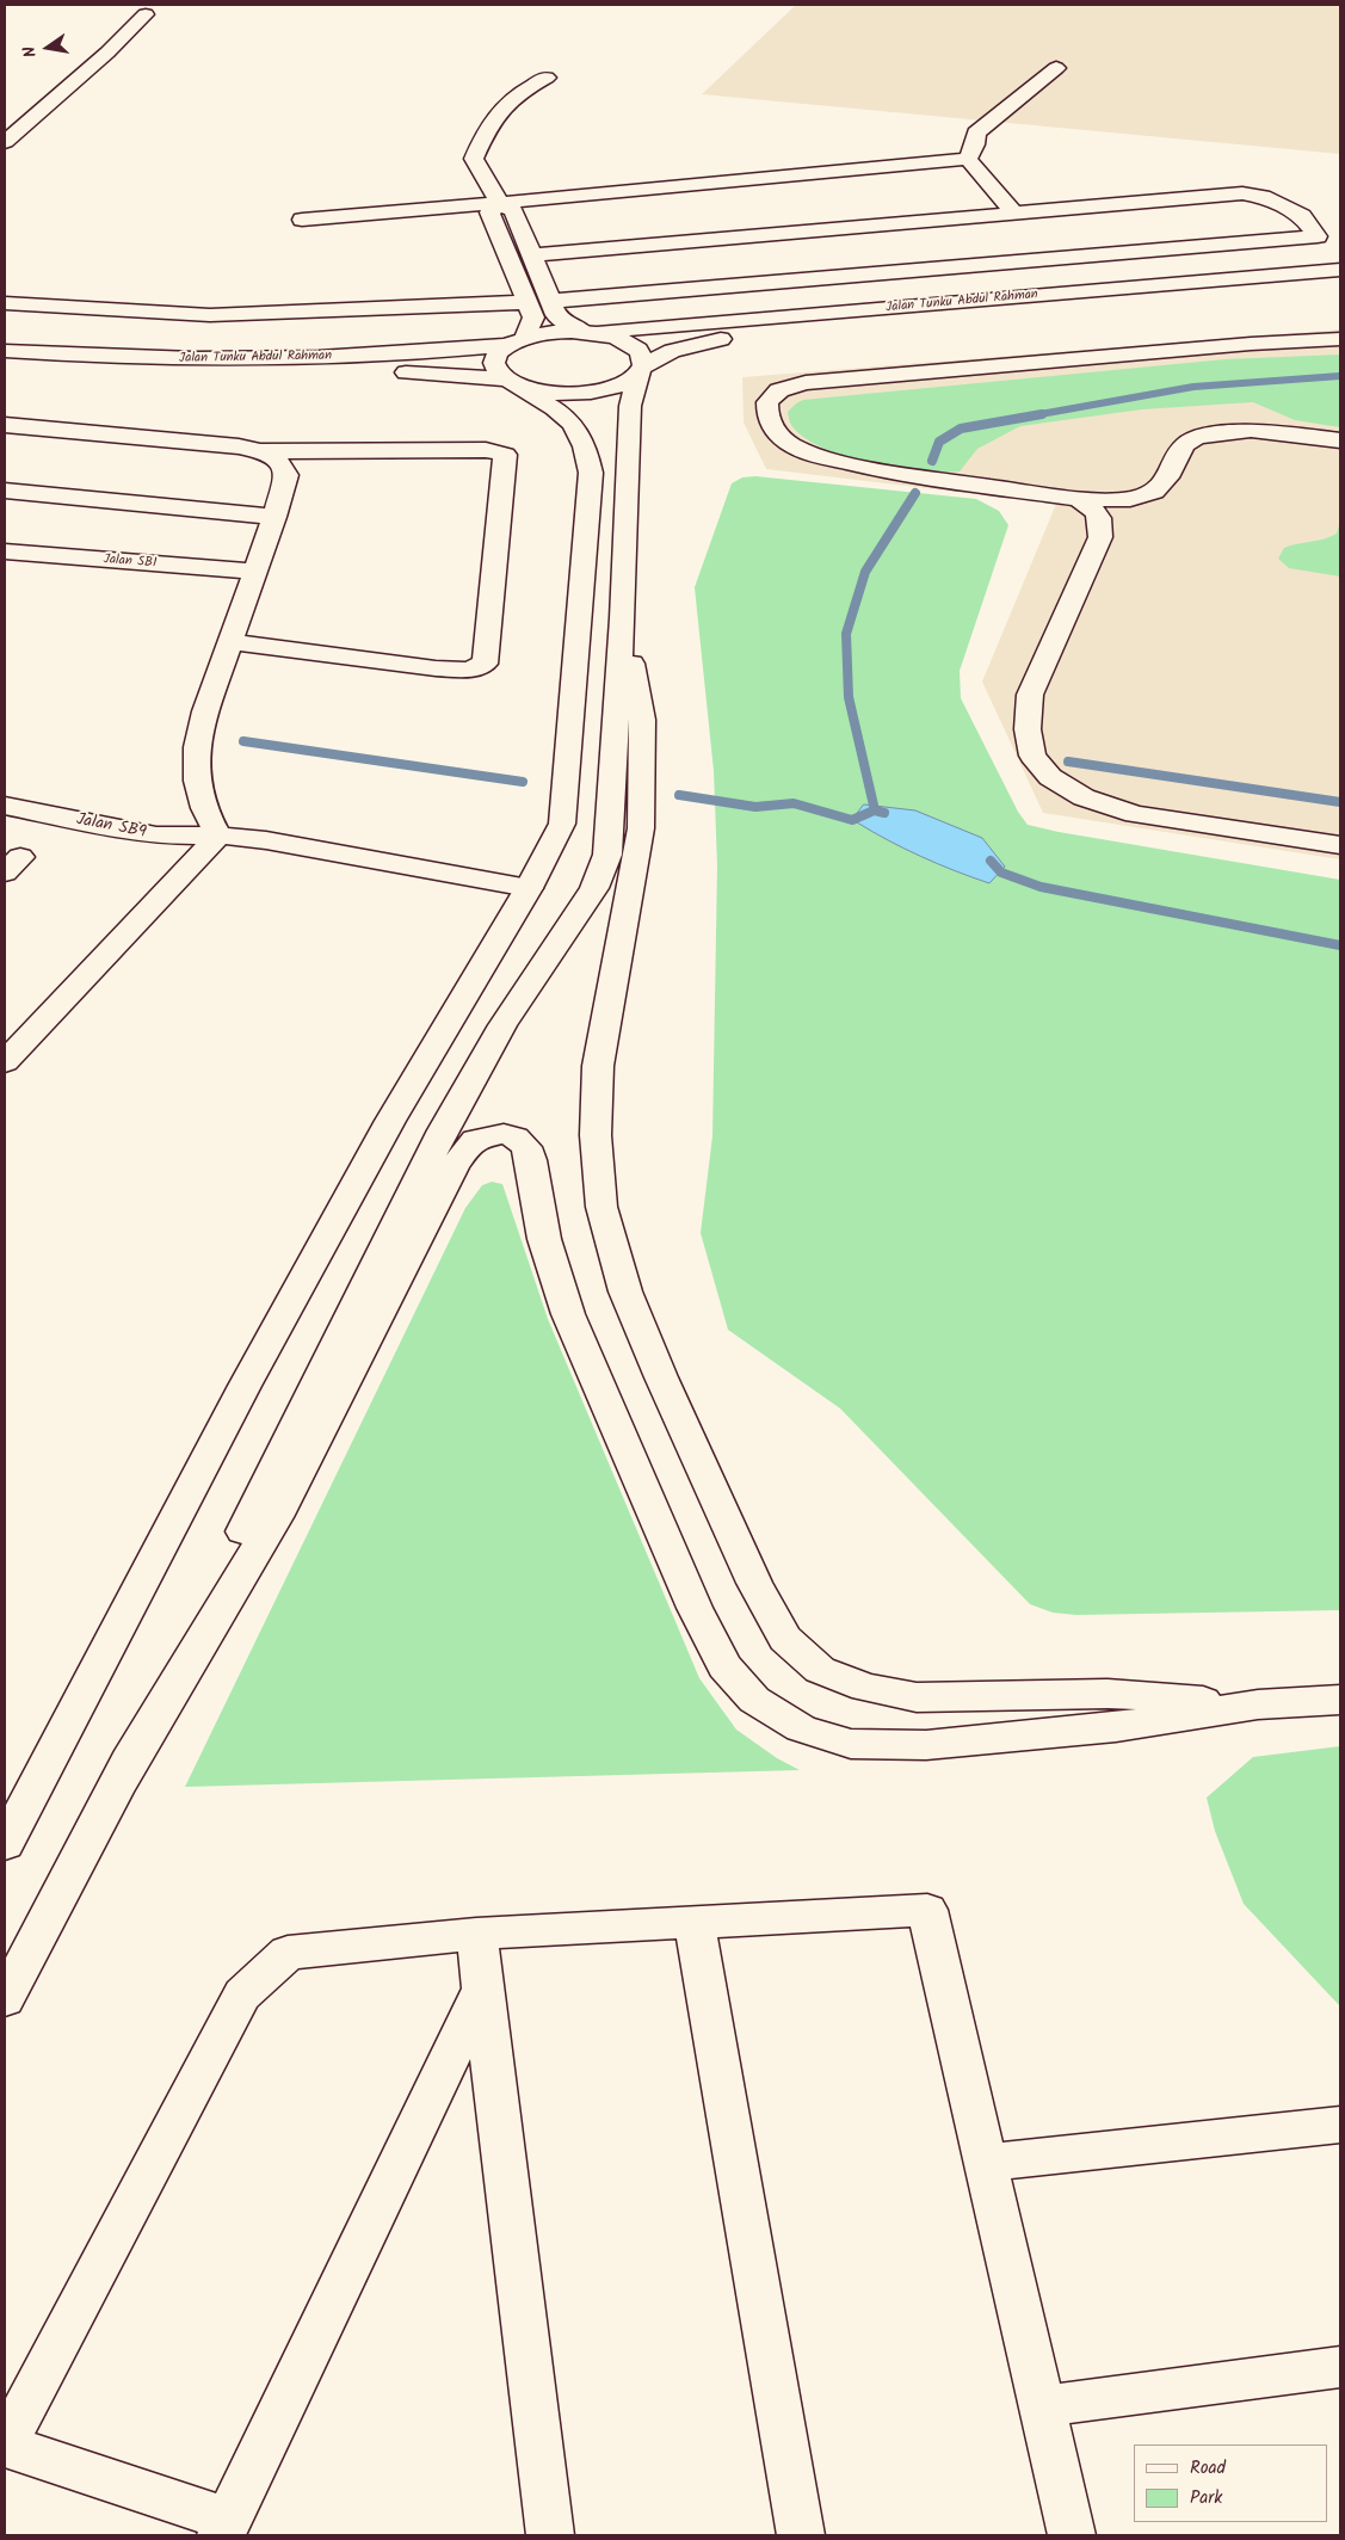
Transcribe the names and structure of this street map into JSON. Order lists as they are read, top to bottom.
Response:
{
  "streets": {
    "main road": ["Jalan Tunku Abdul Rahman", "Jalan SB1", "Jalan SB9"]
  },
  "legend": ["Road", "Park"],
  "north": "left"
}
